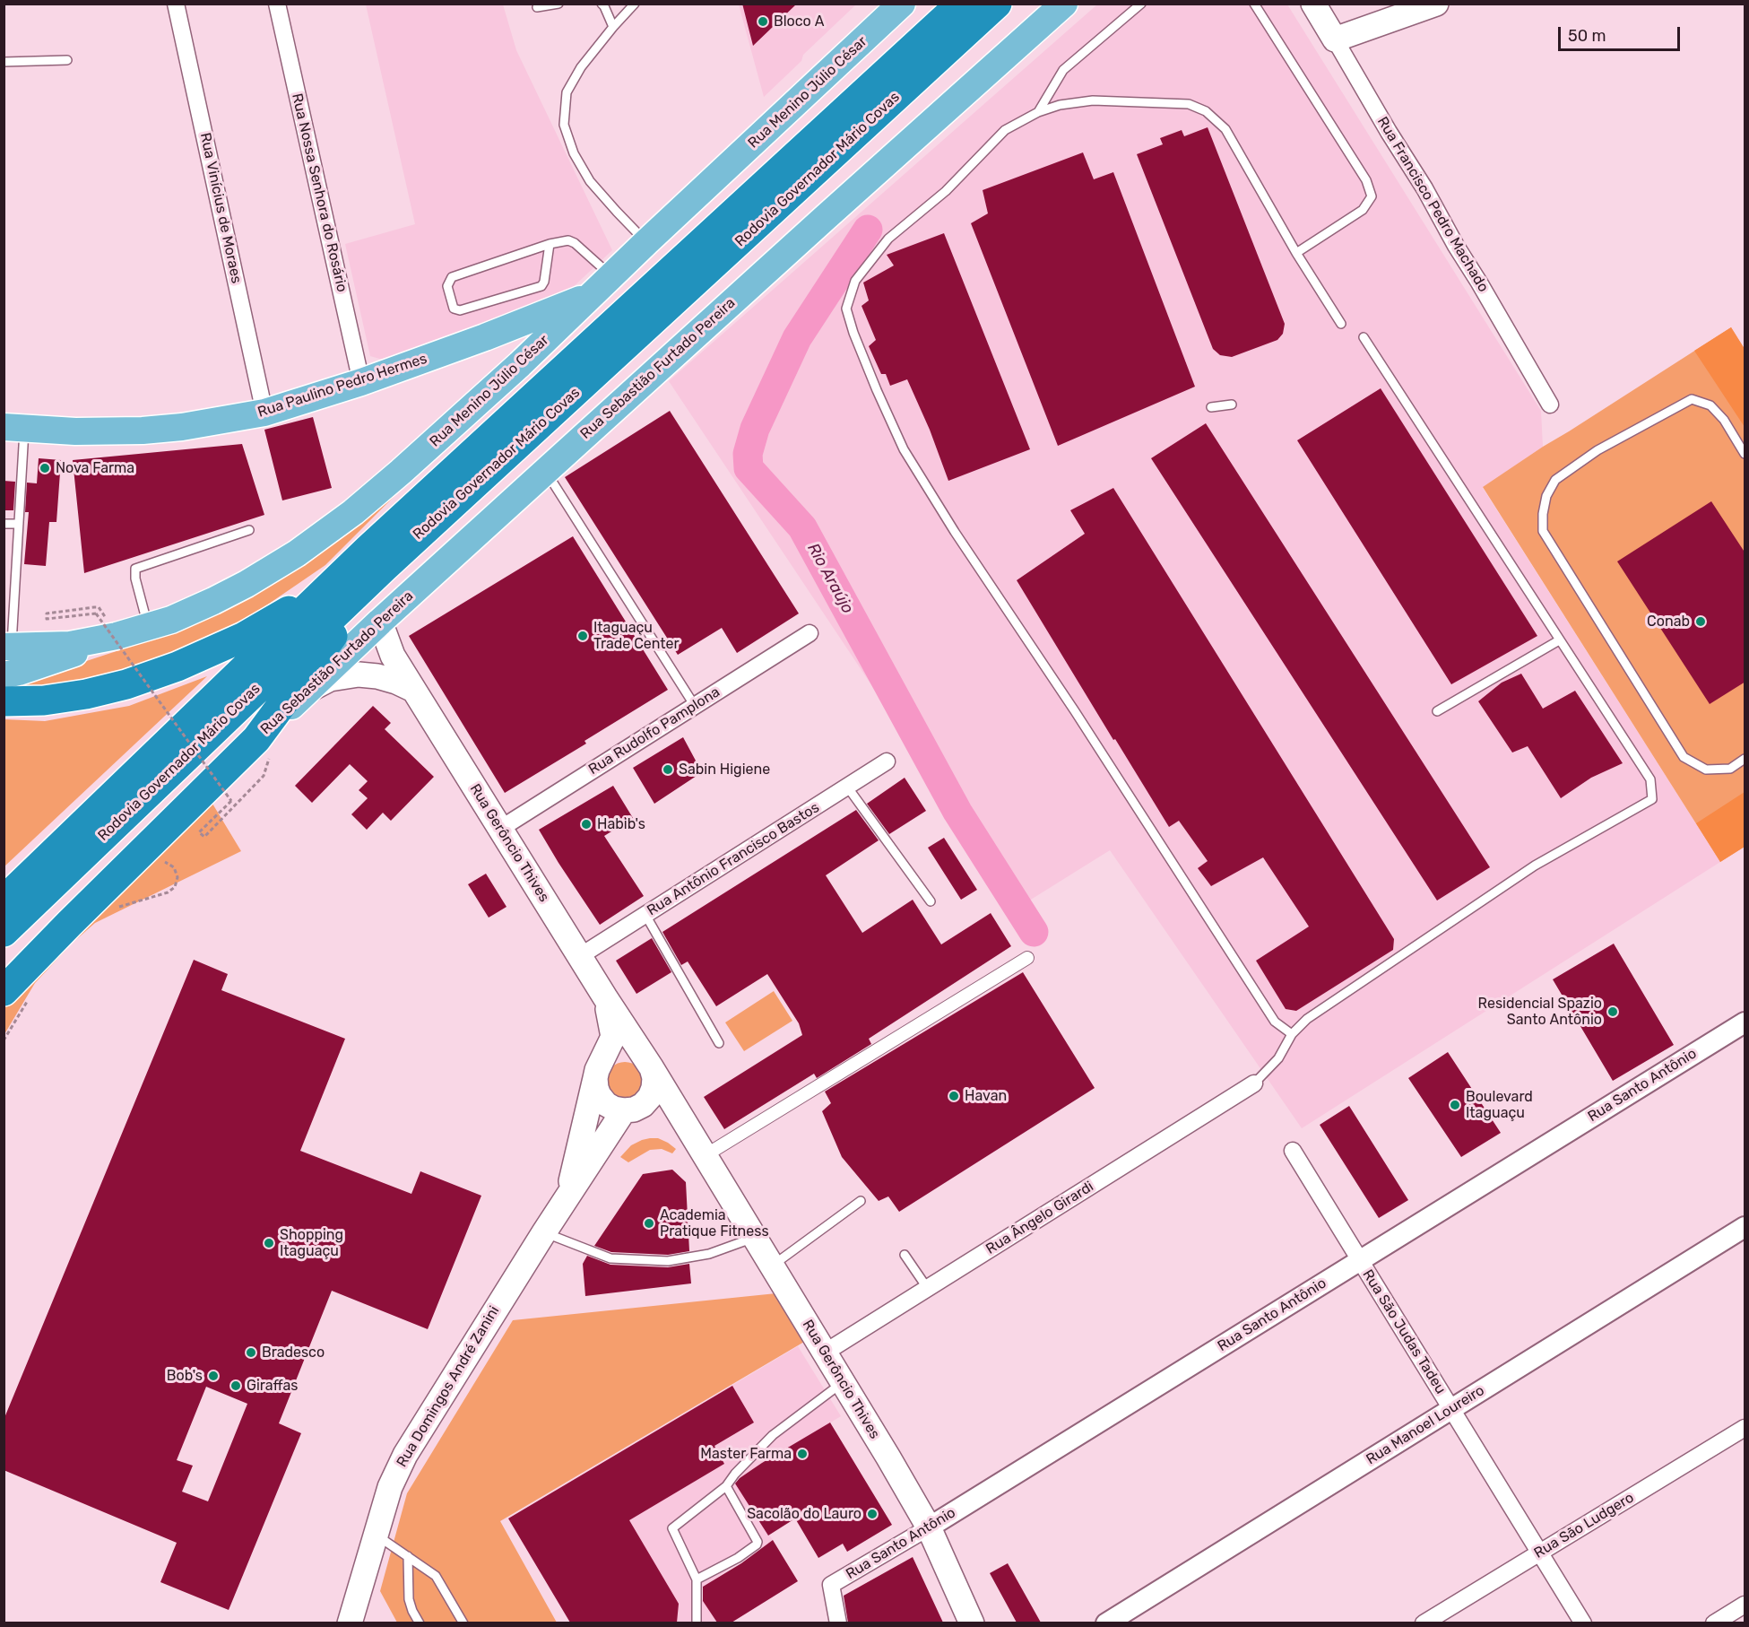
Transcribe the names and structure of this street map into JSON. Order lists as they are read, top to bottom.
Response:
{
  "streets": {
    "highway": ["Rodovia Governador Mário Covas"],
    "main road": [
      "Rua Menino Júlio César",
      "Rua Francisco Pedro Machado",
      "Rua Sebastião Furtado Pereira",
      "Rua Paulino Pedro Hermes",
      "Rua Gerôncio Thives",
      "Rua Domingos André Zanini"
    ],
    "street": [
      "Rua Nossa Senhora do Rosário",
      "Rua Vinícius de Moraes",
      "Rua Rudolfo Pamplona",
      "Rua Antônio Francisco Bastos",
      "Rua Santo Antônio",
      "Rua Ângelo Girardi",
      "Rua São Judas Tadeu",
      "Rua Manoel Loureiro",
      "Rua São Ludgero"
    ]
  },
  "crossings": [
    ["Rua Menino Júlio César", "Rua Paulino Pedro Hermes"],
    ["Rua Nossa Senhora do Rosário", "Rua Paulino Pedro Hermes"],
    ["Rua Vinícius de Moraes", "Rua Paulino Pedro Hermes"],
    ["Rua Sebastião Furtado Pereira", "Rua Gerôncio Thives"],
    ["Rua Rudolfo Pamplona", "Rua Gerôncio Thives"],
    ["Rua Gerôncio Thives", "Rua Antônio Francisco Bastos"],
    ["Rua Gerôncio Thives", "Rua Santo Antônio"],
    ["Rua Gerôncio Thives", "Rua Ângelo Girardi"],
    ["Rua Gerôncio Thives", "Rua Domingos André Zanini"],
    ["Rua Santo Antônio", "Rua São Judas Tadeu"],
    ["Rua São Judas Tadeu", "Rua Manoel Loureiro"],
    ["Rua São Judas Tadeu", "Rua São Ludgero"]
  ],
  "water": ["Rio Araújo"],
  "places": [
    "Bloco A",
    "Nova Farma",
    "Conab",
    "Itaguaçu Trade Center",
    "Sabin Higiene",
    "Habib's",
    "Residencial Spazio Santo Antônio",
    "Havan",
    "Boulevard Itaguaçu",
    "Academia Pratique Fitness",
    "Shopping Itaguaçu",
    "Bradesco",
    "Bob's",
    "Giraffas",
    "Master Farma",
    "Sacolão do Lauro"
  ],
  "scale_bar": "50 m"
}
